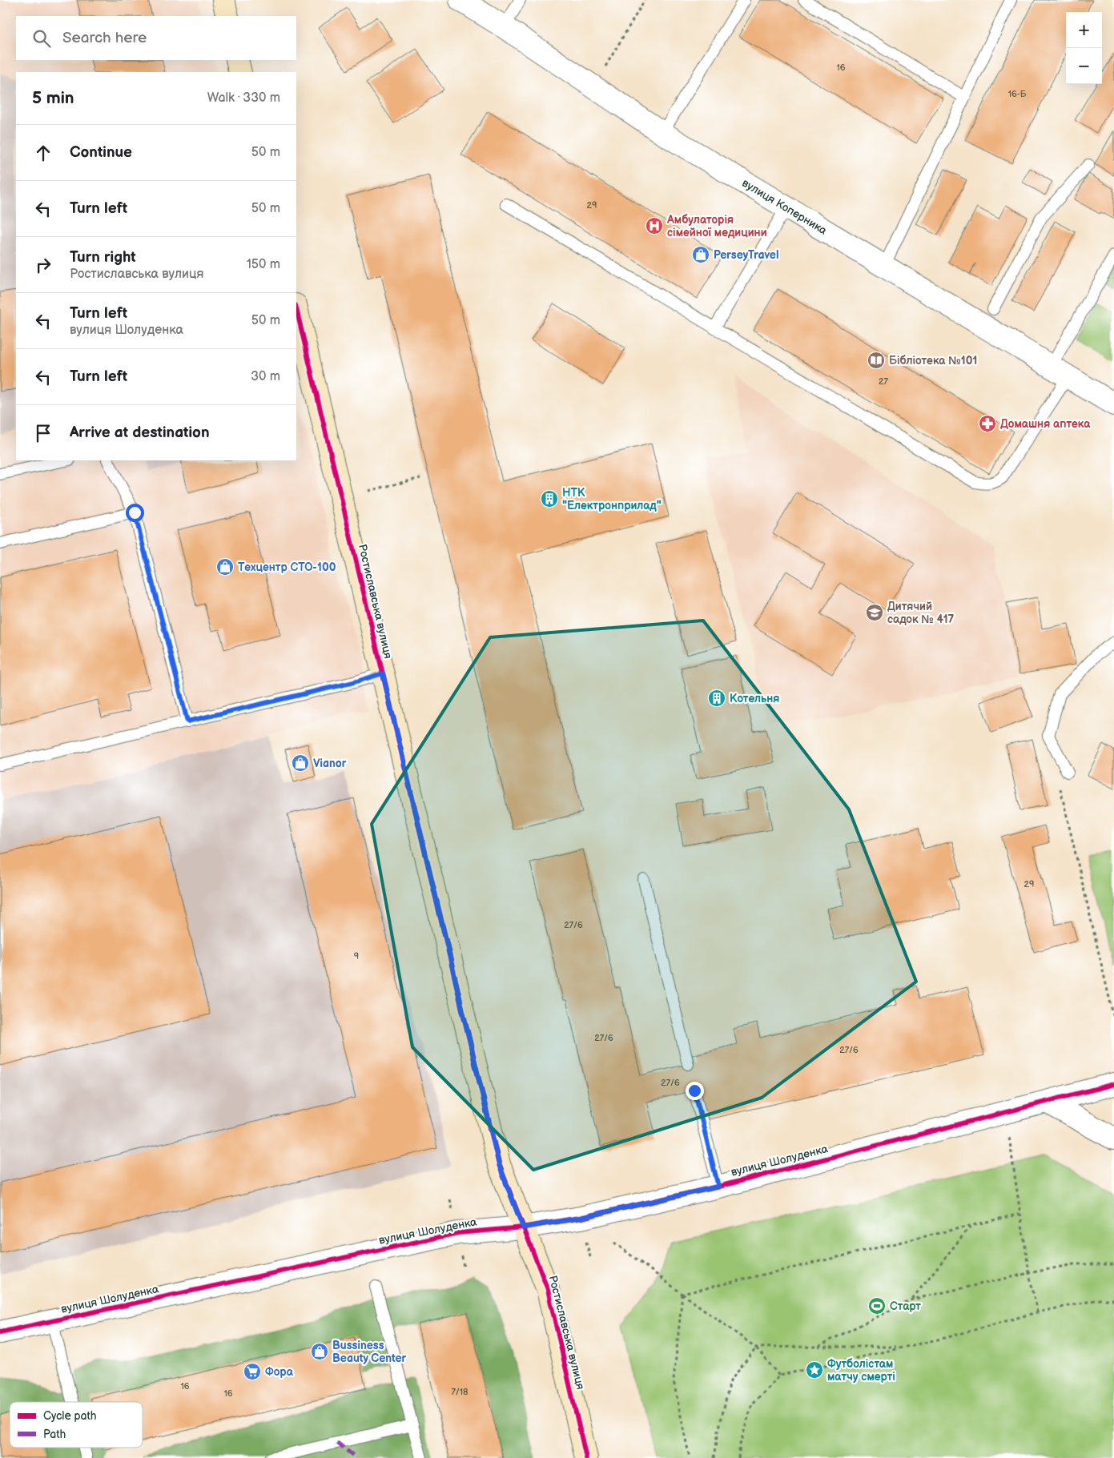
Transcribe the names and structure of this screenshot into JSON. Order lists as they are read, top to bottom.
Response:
{
  "streets": {
    "street": ["вулиця Коперника", "Ростиславська вулиця", "вулиця Шолуденка"]
  },
  "crossings": [
    ["Ростиславська вулиця", "вулиця Шолуденка"]
  ],
  "places": {
    "hospital": ["Амбулаторія сімейної медицини"],
    "shop": [
      "PerseyTravel",
      "Техцентр СТО-100",
      "Vianor",
      "Bussiness Beauty Center"
    ],
    "library": ["Бібліотека №101"],
    "pharmacy": ["Домашня аптека"],
    "building": ["НТК \"Електронприлад\"", "Котельня"],
    "school or university": ["Дитячий садок № 417"],
    "sports": ["Старт"],
    "place": ["Футболістам матчу смерті"],
    "supermarket": ["Фора"]
  },
  "house_numbers": [
    "16",
    "16-Б",
    "29",
    "27",
    "29",
    "27/6",
    "9",
    "27/6",
    "27/6",
    "27/6",
    "16",
    "7/18",
    "16"
  ],
  "legend": ["Cycle path", "Path"],
  "page": {
    "map_buttons": ["+", "−"],
    "search": "Search here",
    "heading": ["5 min", "Walk · 330 m"],
    "list": [
      ["Continue", "50 m"],
      ["Turn left", "50 m"],
      ["Turn right", "Ростиславська вулиця", "150 m"],
      ["Turn left", "вулиця Шолуденка", "50 m"],
      ["Turn left", "30 m"],
      "Arrive at destination"
    ]
  }
}
